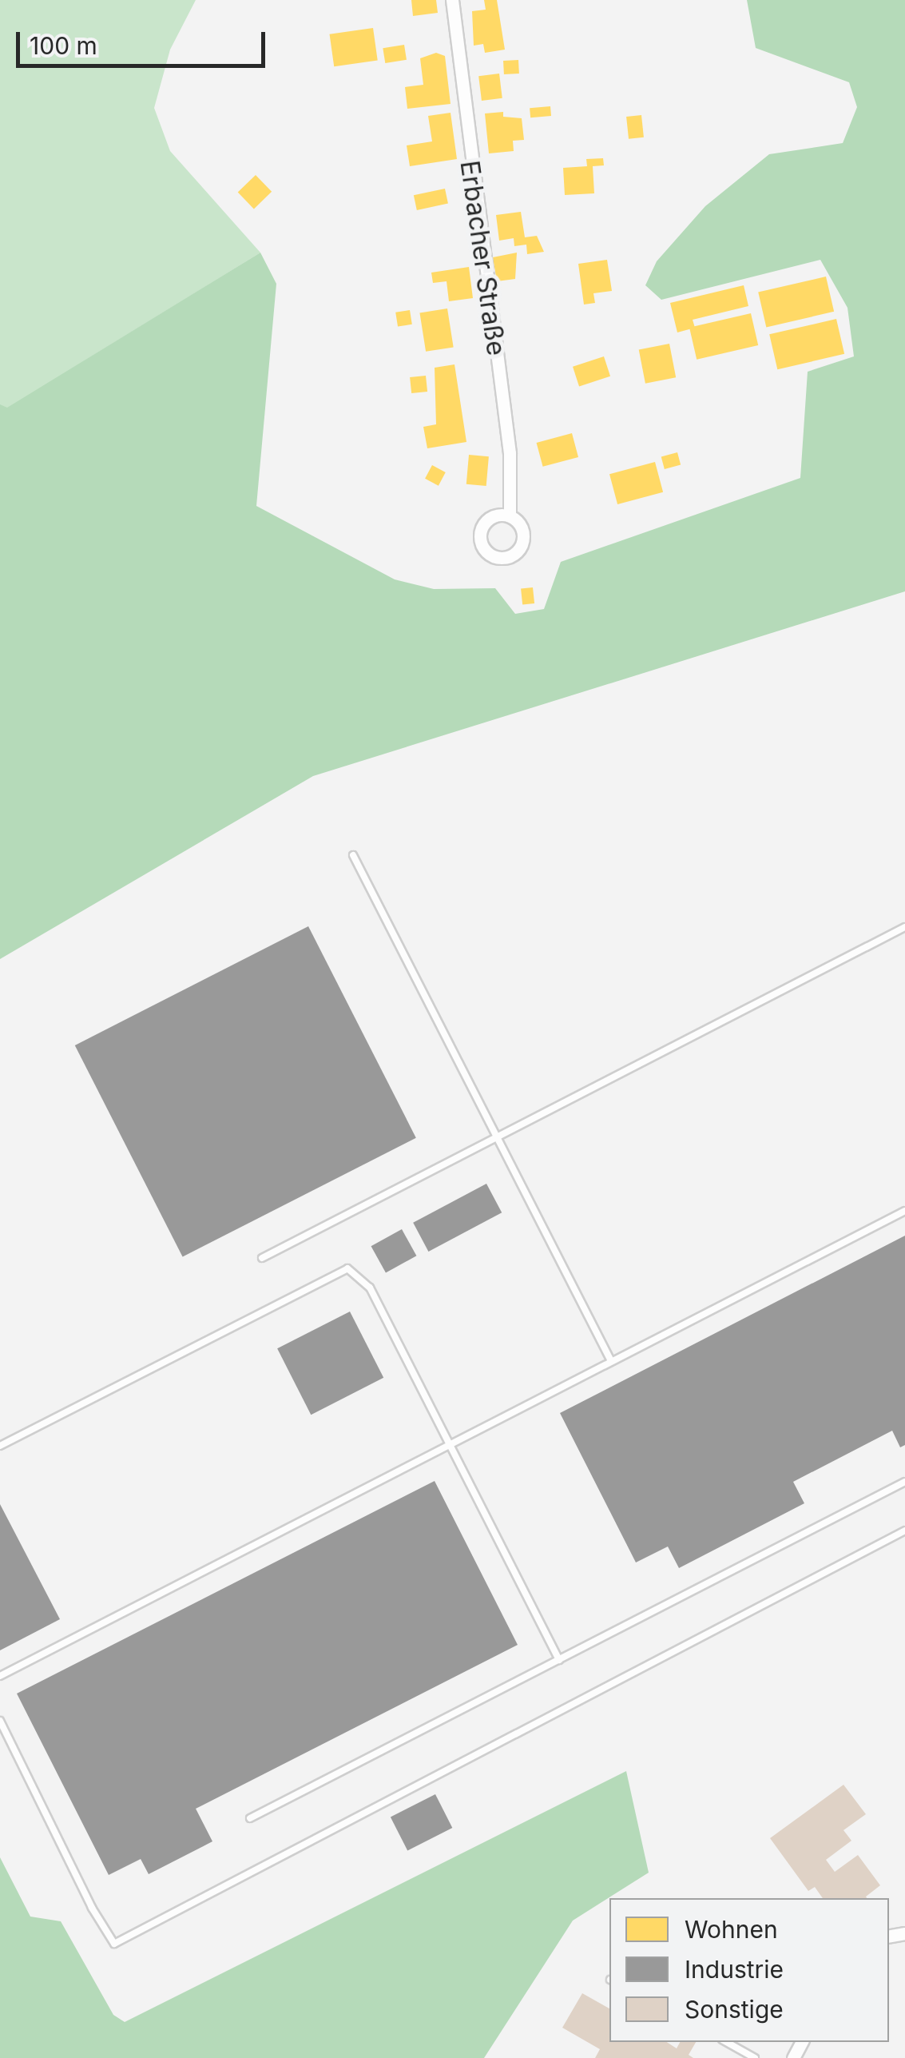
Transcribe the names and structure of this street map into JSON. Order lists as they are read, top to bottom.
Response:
{
  "streets": {
    "street": ["Erbacher Straße"]
  },
  "legend": ["Wohnen", "Industrie", "Sonstige"],
  "scale_bar": "100 m"
}
